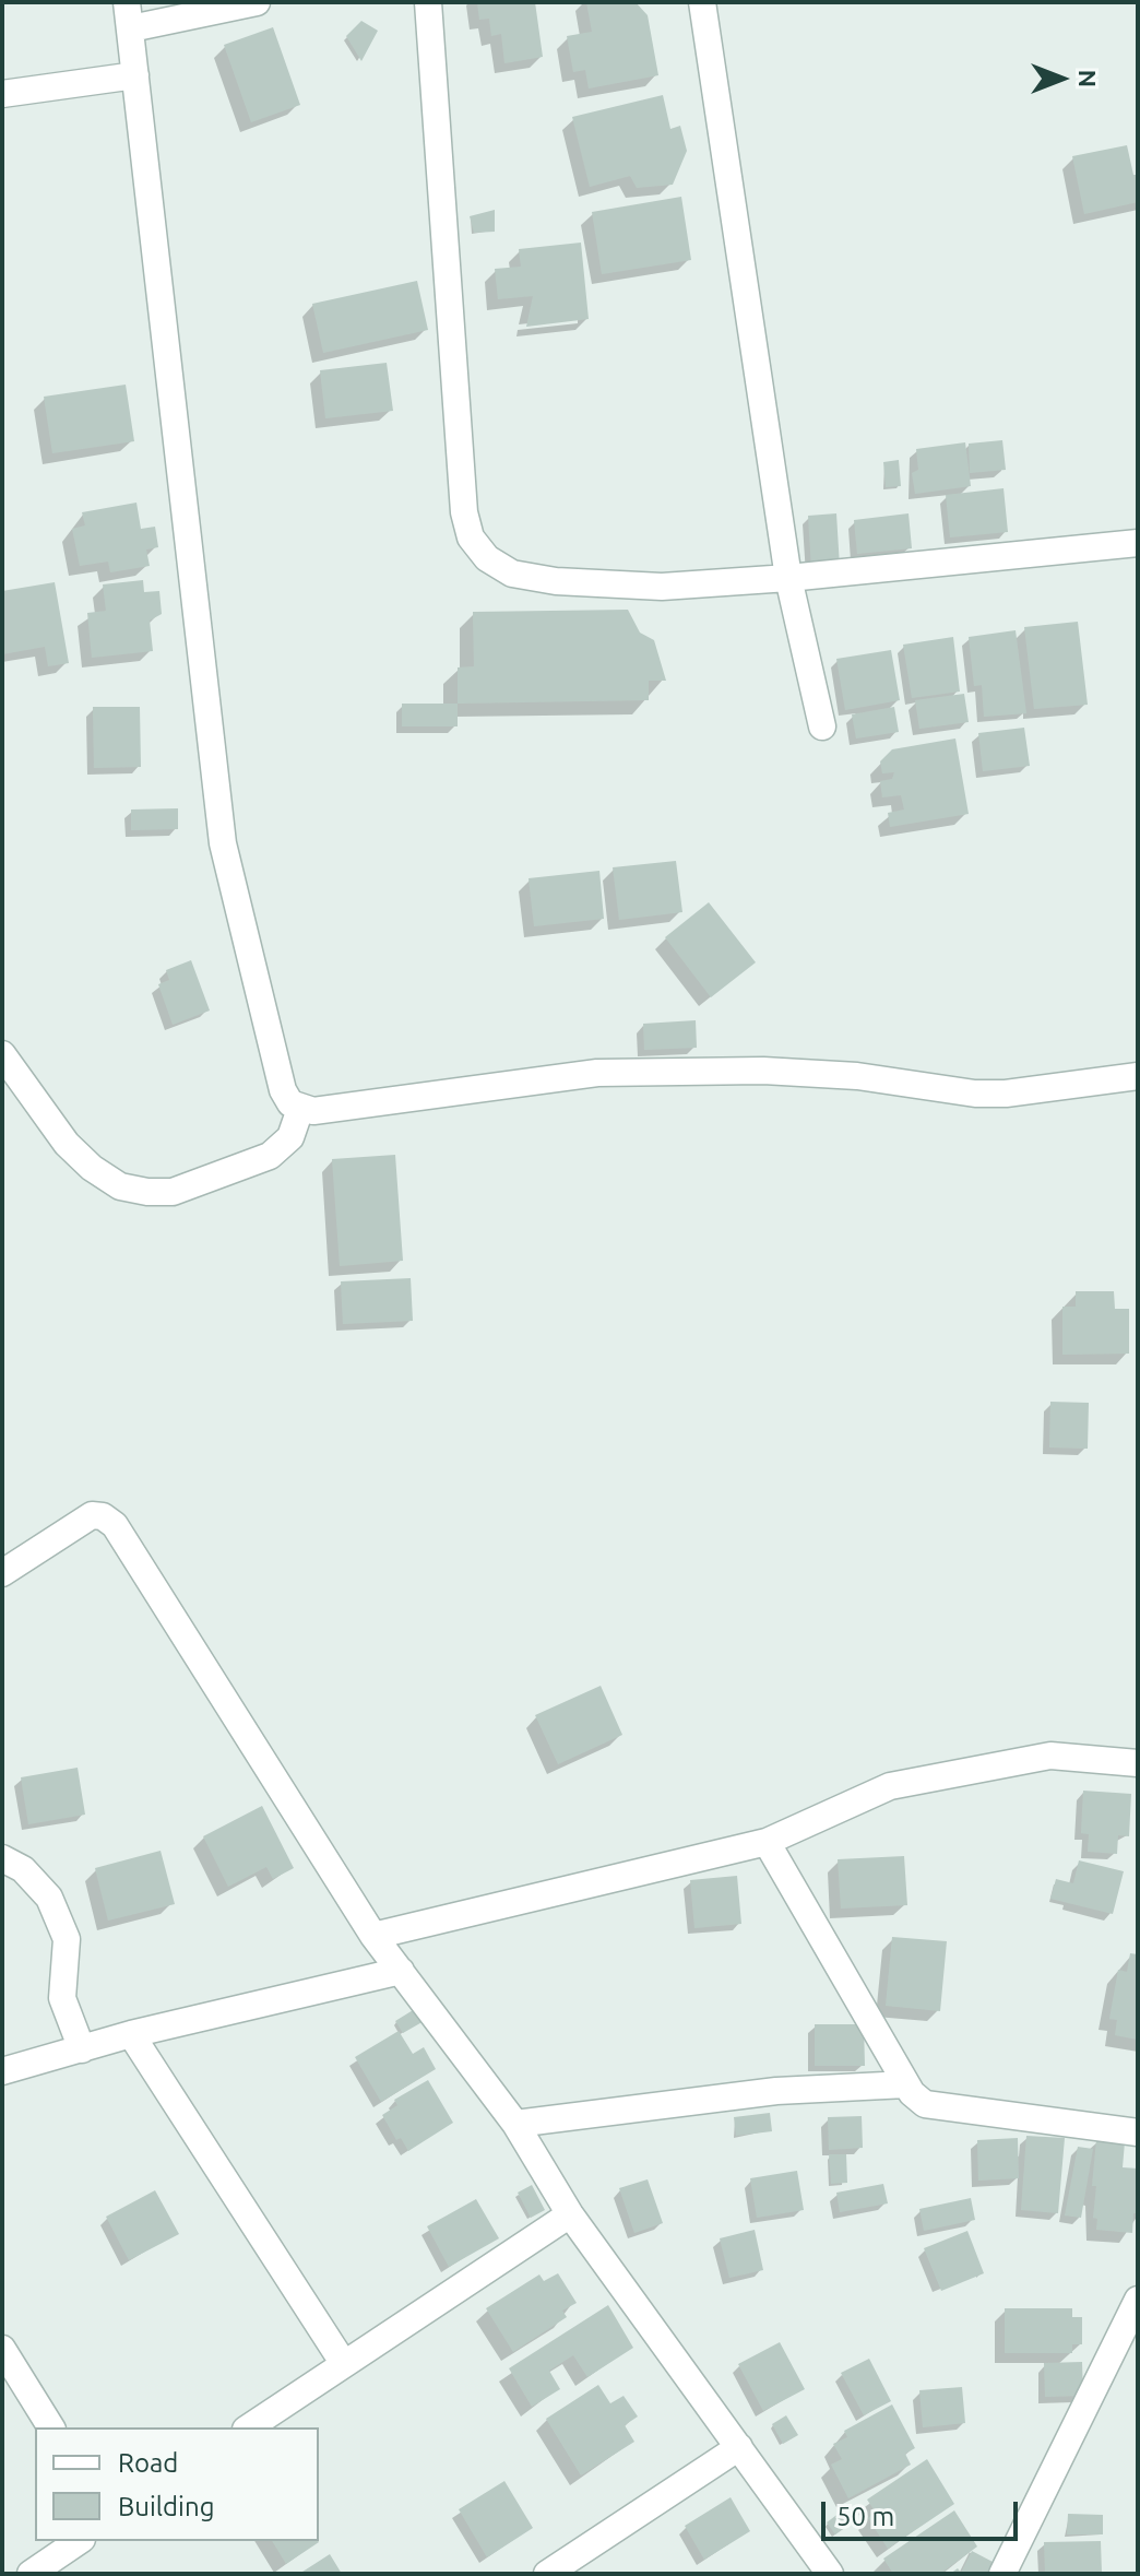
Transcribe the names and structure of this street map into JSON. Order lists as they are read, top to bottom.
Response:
{
  "legend": ["Road", "Building"],
  "scale_bar": "50 m",
  "north": "right"
}
